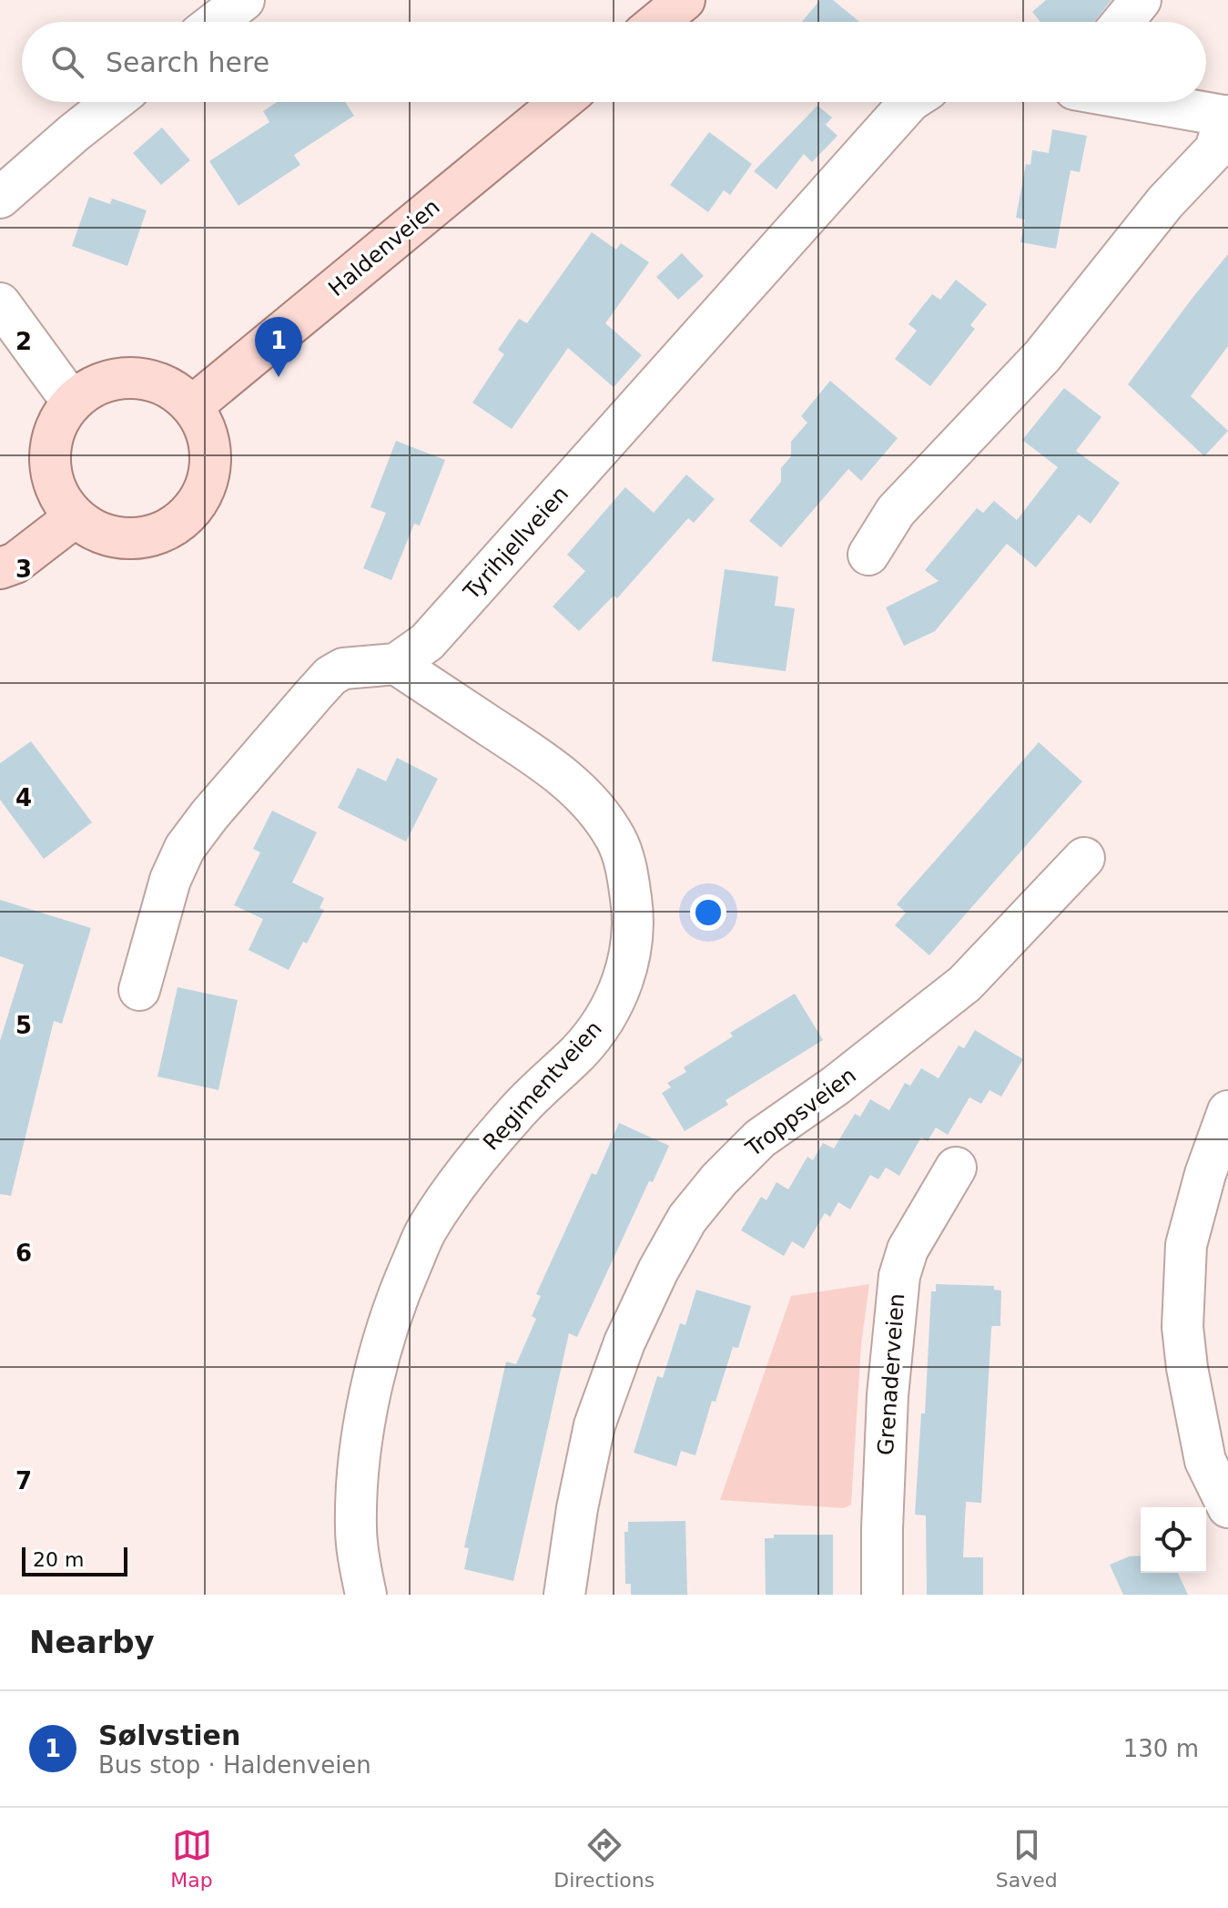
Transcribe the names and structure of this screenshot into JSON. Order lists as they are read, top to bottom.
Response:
{
  "streets": {
    "main road": ["Haldenveien"],
    "street": [
      "Tyrihjellveien",
      "Regimentveien",
      "Troppsveien",
      "Grenaderveien"
    ]
  },
  "crossings": [
    ["Tyrihjellveien", "Regimentveien"]
  ],
  "scale_bar": "20 m",
  "page": {
    "search": "Search here",
    "pins": "1",
    "scale": "20 m",
    "heading": "Nearby",
    "list": [
      {
        "mark": "1",
        "name": "Sølvstien",
        "note": "Bus stop · Haldenveien",
        "value": "130 m"
      }
    ],
    "nav": ["Map", "Directions", "Saved"]
  },
  "grid": {
    "rows": [
      "2",
      "3",
      "4",
      "5",
      "6",
      "7"
    ]
  }
}
